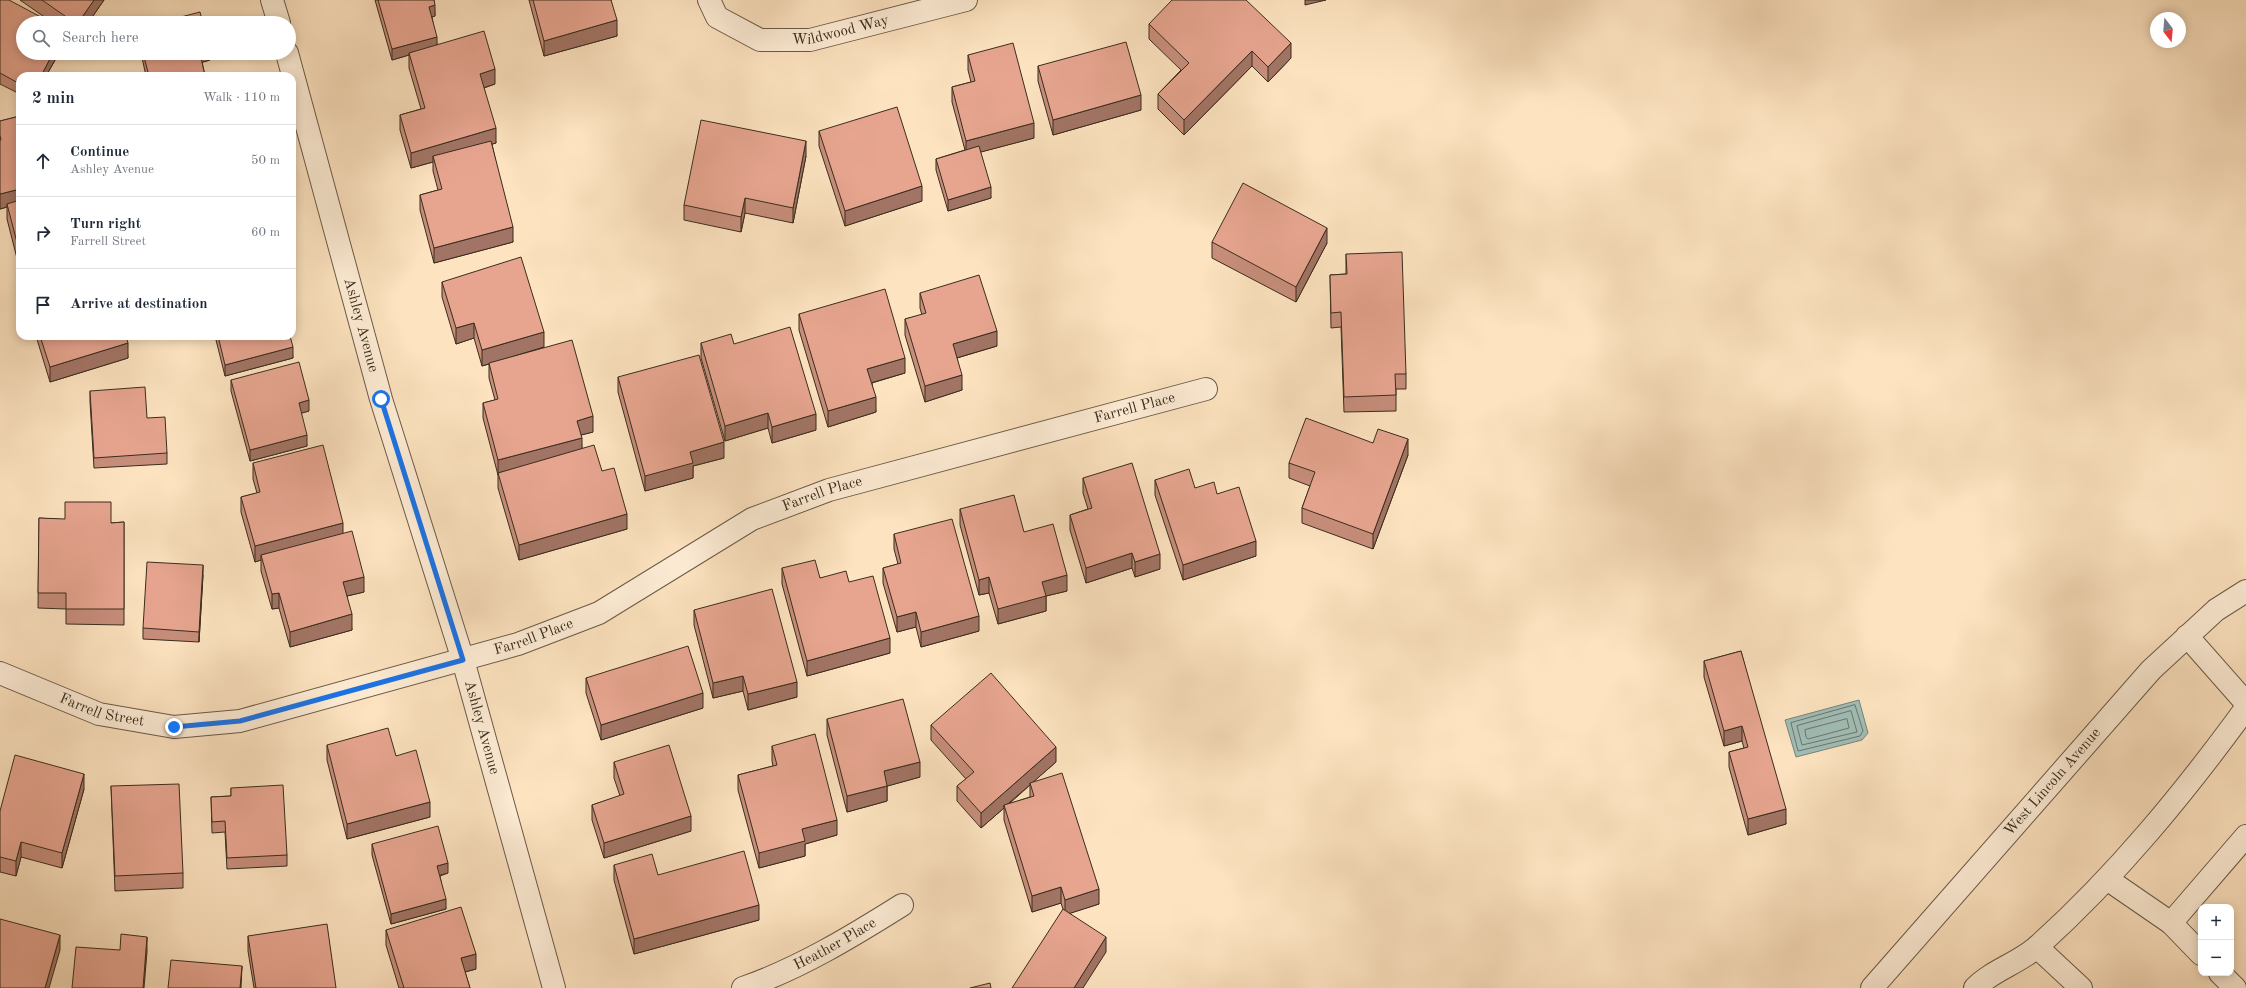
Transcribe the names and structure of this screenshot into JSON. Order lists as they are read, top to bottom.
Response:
{
  "streets": {
    "street": [
      "Wildwood Way",
      "Ashley Avenue",
      "Farrell Place",
      "Farrell Street",
      "West Lincoln Avenue",
      "Heather Place"
    ]
  },
  "crossings": [
    ["Ashley Avenue", "Farrell Place"],
    ["Ashley Avenue", "Farrell Street"],
    ["Farrell Place", "Farrell Street"]
  ],
  "north": "bottom",
  "page": {
    "search": "Search here",
    "heading": ["2 min", "Walk · 110 m"],
    "list": [
      ["Continue", "Ashley Avenue", "50 m"],
      ["Turn right", "Farrell Street", "60 m"],
      "Arrive at destination"
    ],
    "map_buttons": ["+", "−"]
  }
}
